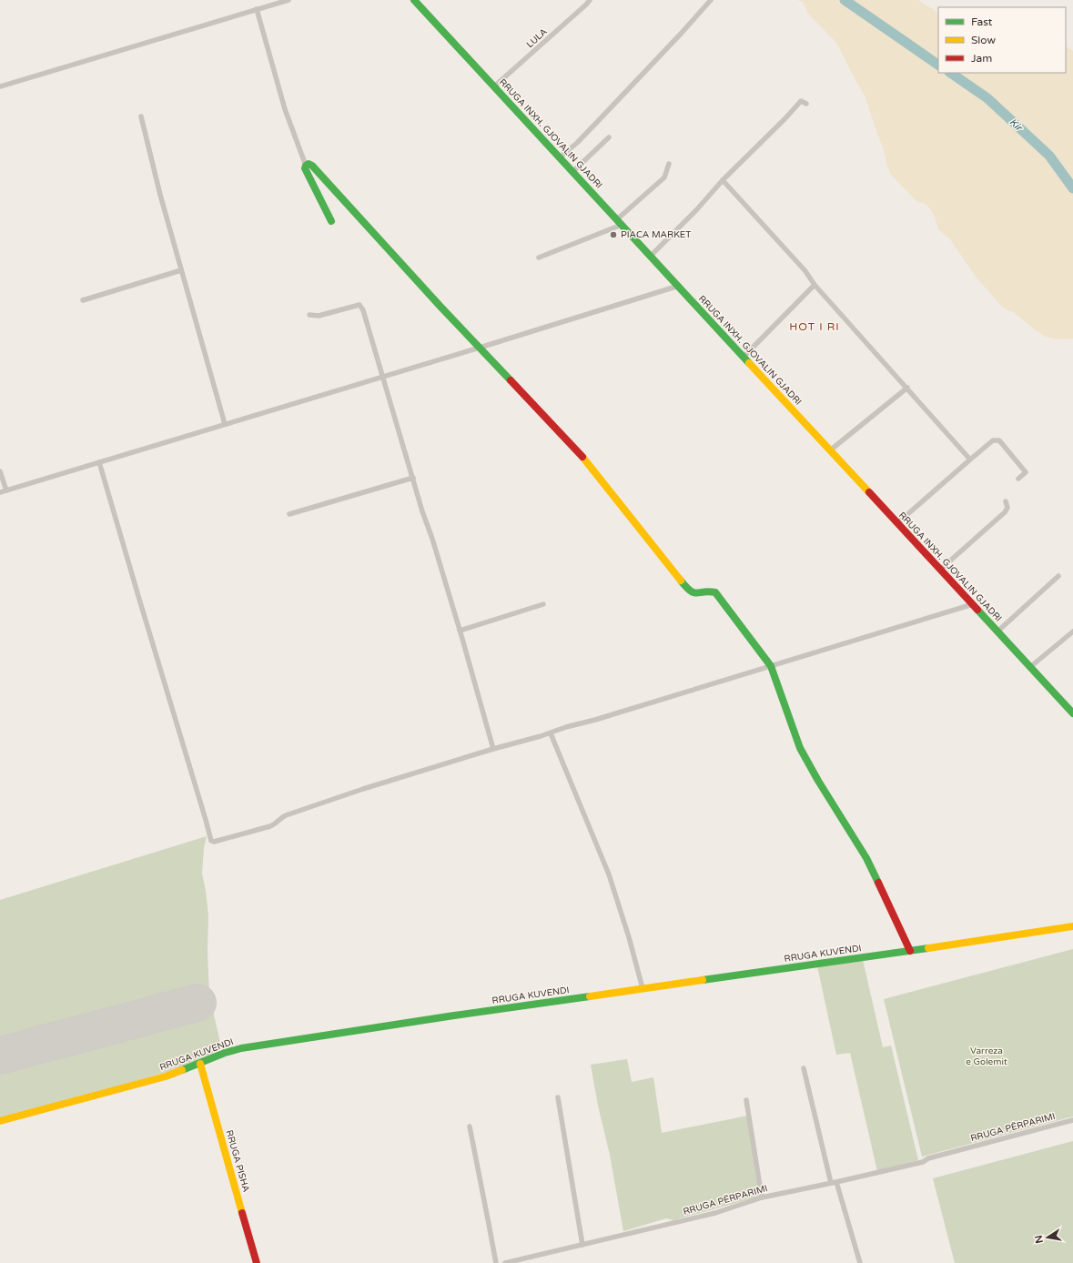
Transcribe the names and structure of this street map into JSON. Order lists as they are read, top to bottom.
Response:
{
  "streets": {
    "street": [
      "LULA",
      "RRUGA INXH. GJOVALIN GJADRI",
      "RRUGA KUVENDI",
      "RRUGA PËRPARIMI",
      "RRUGA PISHA"
    ]
  },
  "crossings": [
    ["LULA", "RRUGA INXH. GJOVALIN GJADRI"],
    ["RRUGA KUVENDI", "RRUGA PISHA"]
  ],
  "districts": ["HOT I RI"],
  "water": ["Kir"],
  "parks": ["Varreza e Golemit"],
  "places": ["PIACA MARKET"],
  "legend": ["Fast", "Slow", "Jam"],
  "north": "left"
}
